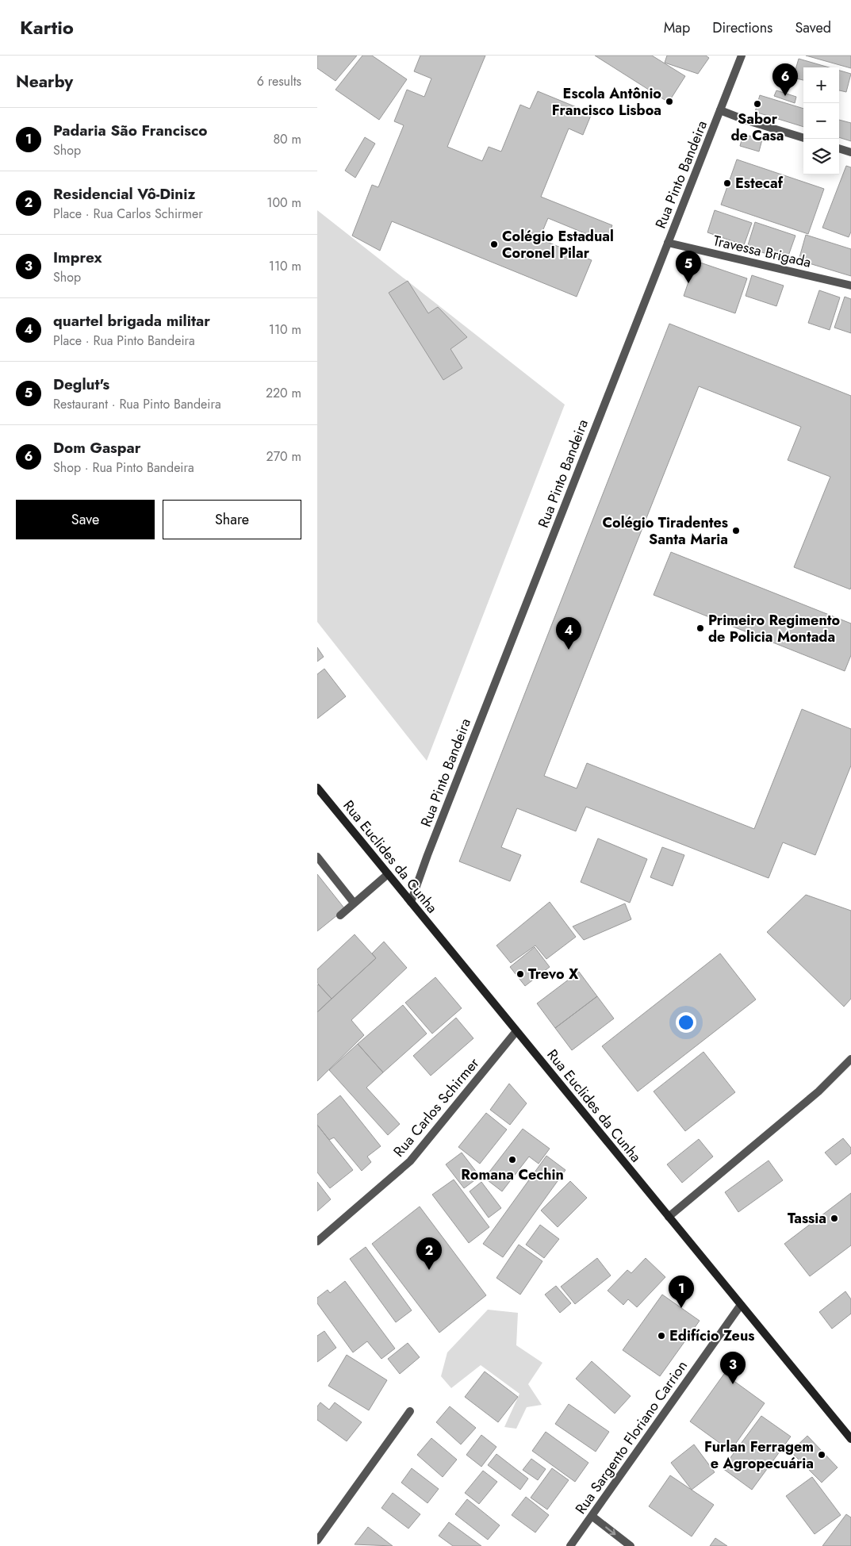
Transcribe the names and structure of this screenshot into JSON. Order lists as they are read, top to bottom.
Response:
{
  "streets": {
    "main road": ["Rua Euclides da Cunha"],
    "street": [
      "Rua Pinto Bandeira",
      "Travessa Brigada",
      "Rua Carlos Schirmer",
      "Rua Sargento Floriano Carrion"
    ]
  },
  "crossings": [
    ["Rua Pinto Bandeira", "Travessa Brigada"],
    ["Rua Pinto Bandeira", "Rua Euclides da Cunha"],
    ["Rua Euclides da Cunha", "Rua Carlos Schirmer"],
    ["Rua Euclides da Cunha", "Rua Sargento Floriano Carrion"]
  ],
  "places": [
    "Escola Antônio Francisco Lisboa",
    "Sabor de Casa",
    "Estecaf",
    "Colégio Estadual Coronel Pilar",
    "Colégio Tiradentes Santa Maria",
    "Primeiro Regimento de Policia Montada",
    "Trevo X",
    "Romana Cechin",
    "Tassia",
    "Edifício Zeus",
    "Furlan Ferragem e Agropecuária"
  ],
  "page": {
    "header": "Kartio",
    "nav": ["Map", "Directions", "Saved"],
    "heading": ["Nearby", "6 results"],
    "pins": [
      "6",
      "5",
      "4",
      "2",
      "1",
      "3"
    ],
    "map_buttons": ["+", "−"],
    "list": [
      {
        "mark": "1",
        "name": "Padaria São Francisco",
        "note": "Shop",
        "value": "80 m"
      },
      {
        "mark": "2",
        "name": "Residencial Vô-Diniz",
        "note": "Place · Rua Carlos Schirmer",
        "value": "100 m"
      },
      {
        "mark": "3",
        "name": "Imprex",
        "note": "Shop",
        "value": "110 m"
      },
      {
        "mark": "4",
        "name": "quartel brigada militar",
        "note": "Place · Rua Pinto Bandeira",
        "value": "110 m"
      },
      {
        "mark": "5",
        "name": "Deglut's",
        "note": "Restaurant · Rua Pinto Bandeira",
        "value": "220 m"
      },
      {
        "mark": "6",
        "name": "Dom Gaspar",
        "note": "Shop · Rua Pinto Bandeira",
        "value": "270 m"
      }
    ],
    "buttons": ["Save", "Share"]
  }
}
